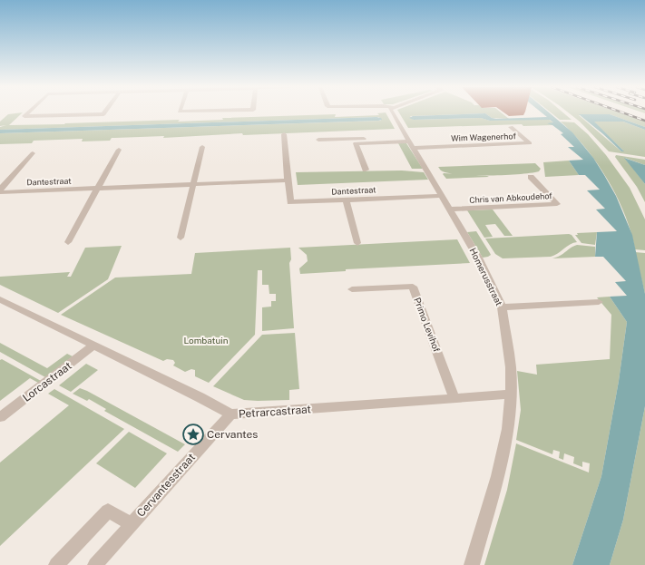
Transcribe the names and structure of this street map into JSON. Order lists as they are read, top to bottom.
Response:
{
  "streets": {
    "street": [
      "Wim Wagenerhof",
      "Dantestraat",
      "Chris van Abkoudehof",
      "Homerusstraat",
      "Primo Levihof",
      "Lorcastraat",
      "Petrarcastraat",
      "Cervantesstraat"
    ]
  },
  "crossings": [
    ["Wim Wagenerhof", "Homerusstraat"],
    ["Dantestraat", "Homerusstraat"],
    ["Chris van Abkoudehof", "Homerusstraat"],
    ["Homerusstraat", "Petrarcastraat"],
    ["Primo Levihof", "Petrarcastraat"],
    ["Lorcastraat", "Petrarcastraat"],
    ["Petrarcastraat", "Cervantesstraat"]
  ],
  "parks": ["Lombatuin"],
  "places": {
    "place": ["Cervantes"]
  }
}
